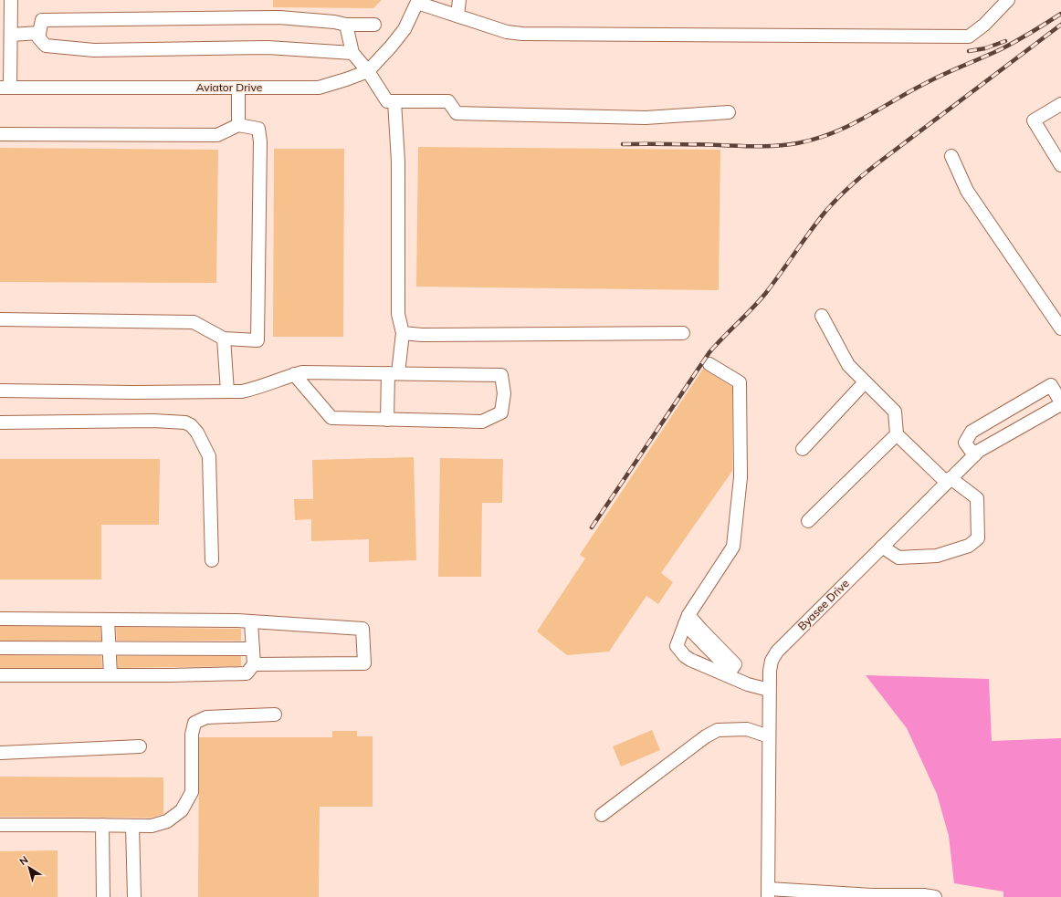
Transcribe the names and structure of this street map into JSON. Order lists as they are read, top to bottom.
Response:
{
  "streets": {
    "street": ["Aviator Drive", "Byasee Drive"]
  },
  "north": "top left"
}
